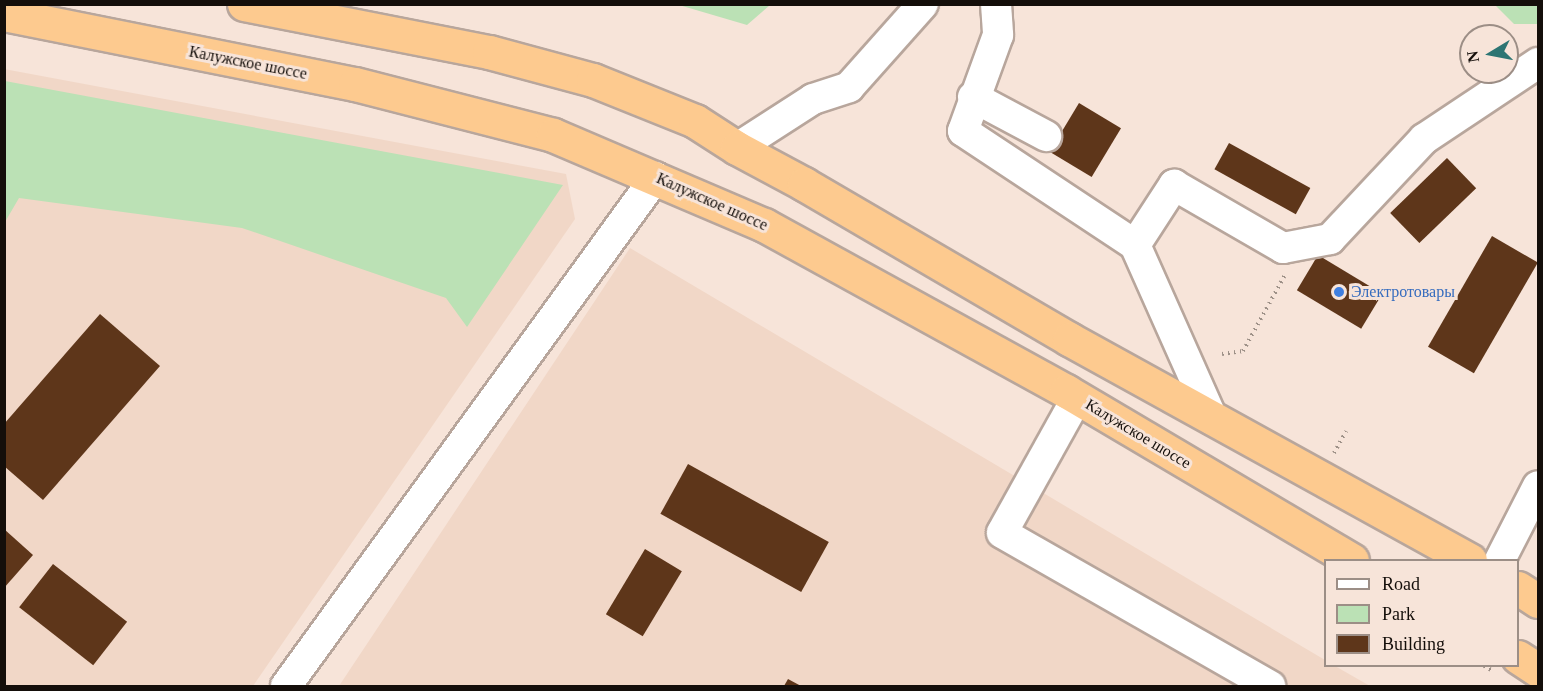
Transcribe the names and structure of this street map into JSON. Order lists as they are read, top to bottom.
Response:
{
  "streets": {
    "highway": ["Калужское шоссе"]
  },
  "places": ["Электротовары"],
  "legend": ["Road", "Park", "Building"],
  "north": "left"
}
